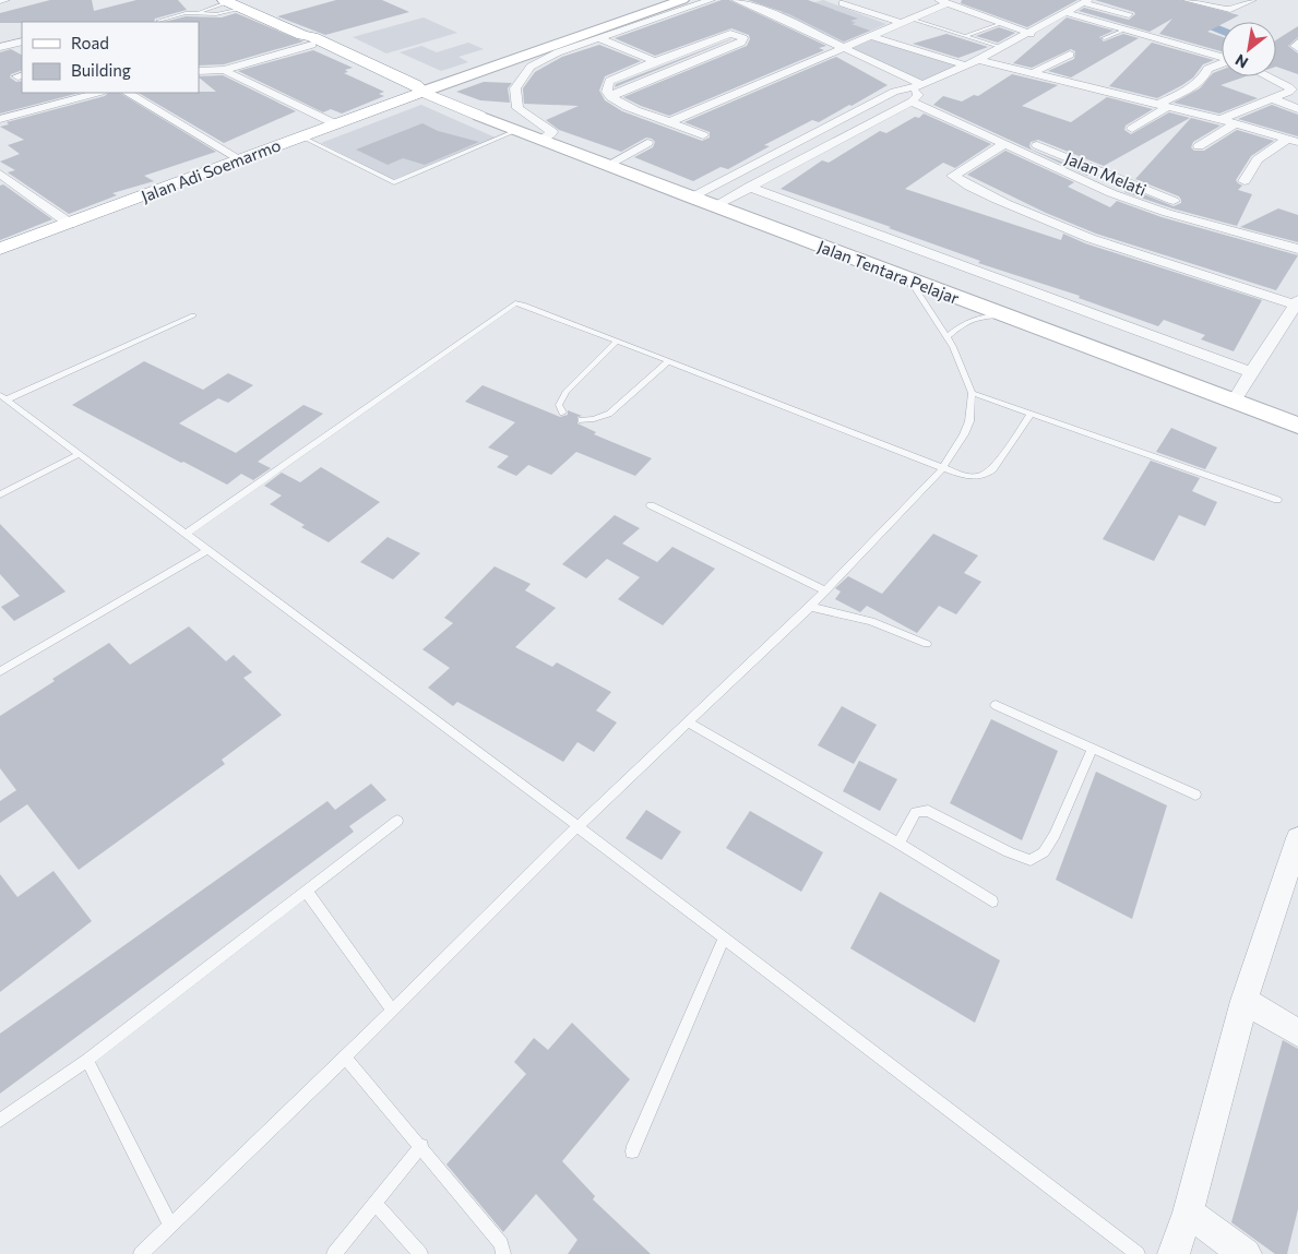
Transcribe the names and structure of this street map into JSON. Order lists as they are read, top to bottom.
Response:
{
  "streets": {
    "main road": ["Jalan Adi Soemarmo", "Jalan Tentara Pelajar"],
    "street": ["Jalan Melati"]
  },
  "legend": ["Road", "Building"],
  "north": "bottom left"
}
